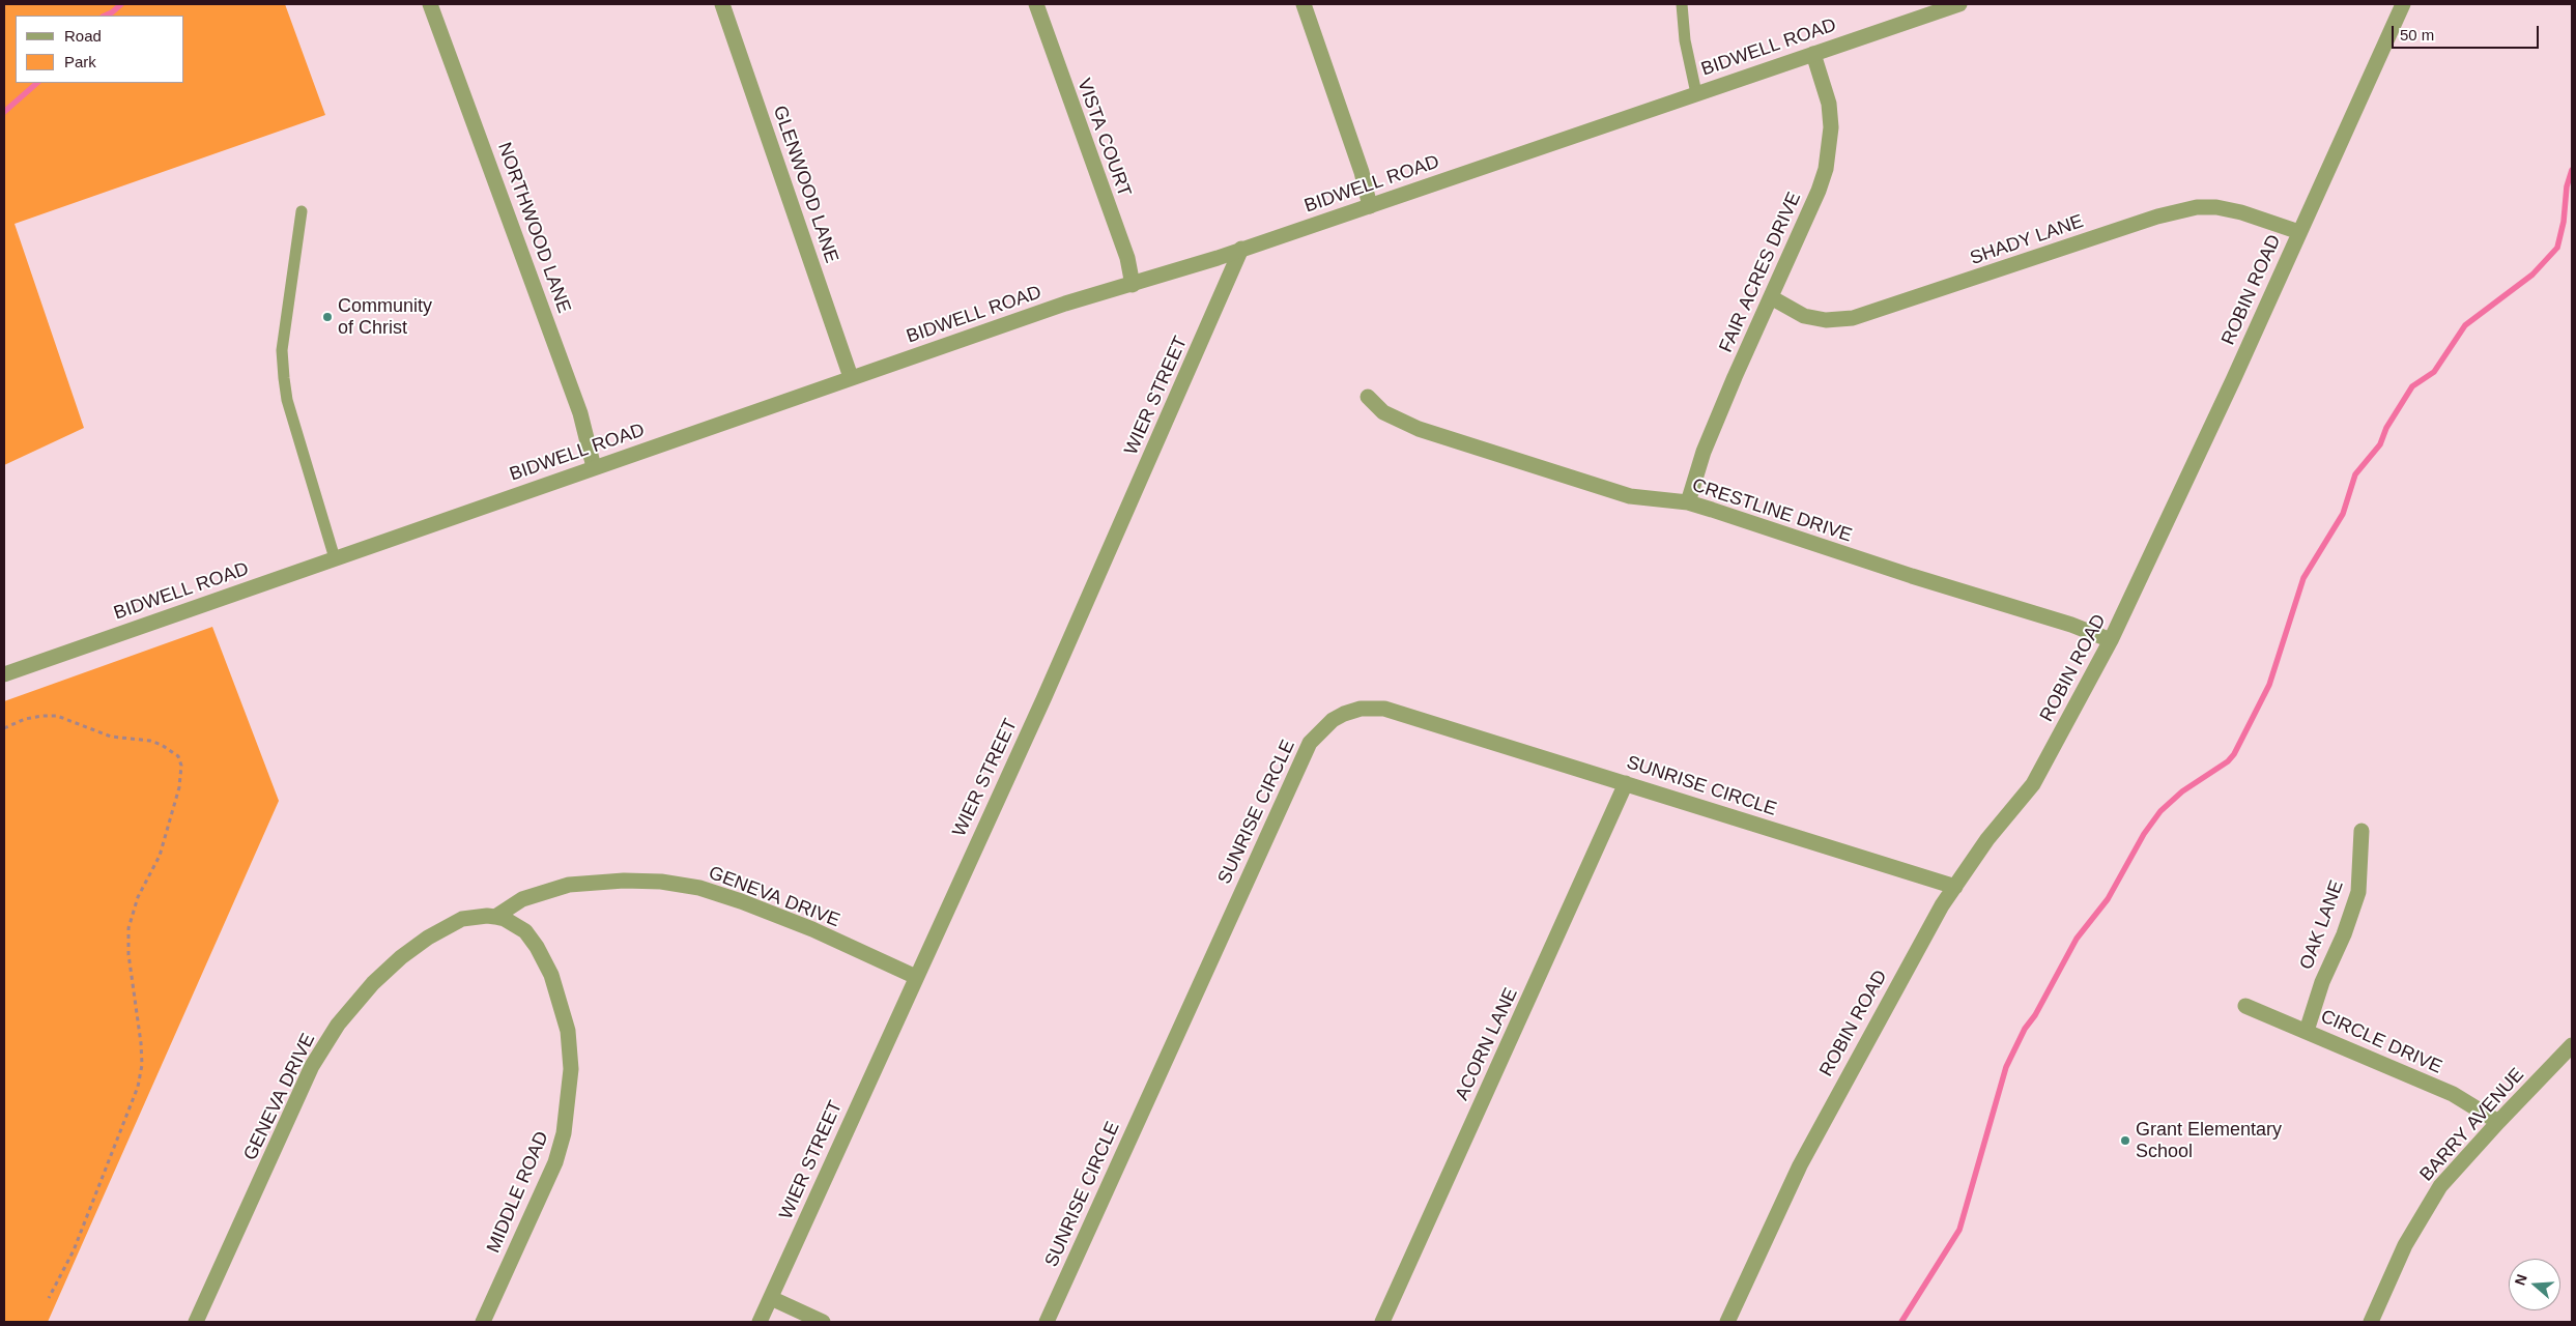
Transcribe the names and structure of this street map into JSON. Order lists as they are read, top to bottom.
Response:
{
  "streets": {
    "street": [
      "BIDWELL ROAD",
      "VISTA COURT",
      "GLENWOOD LANE",
      "NORTHWOOD LANE",
      "SHADY LANE",
      "FAIR ACRES DRIVE",
      "ROBIN ROAD",
      "WIER STREET",
      "CRESTLINE DRIVE",
      "SUNRISE CIRCLE",
      "GENEVA DRIVE",
      "OAK LANE",
      "CIRCLE DRIVE",
      "ACORN LANE",
      "BARRY AVENUE",
      "MIDDLE ROAD"
    ]
  },
  "crossings": [
    ["BIDWELL ROAD", "VISTA COURT"],
    ["BIDWELL ROAD", "GLENWOOD LANE"],
    ["BIDWELL ROAD", "NORTHWOOD LANE"],
    ["BIDWELL ROAD", "FAIR ACRES DRIVE"],
    ["BIDWELL ROAD", "WIER STREET"],
    ["SHADY LANE", "FAIR ACRES DRIVE"],
    ["SHADY LANE", "ROBIN ROAD"],
    ["FAIR ACRES DRIVE", "CRESTLINE DRIVE"],
    ["ROBIN ROAD", "CRESTLINE DRIVE"],
    ["ROBIN ROAD", "SUNRISE CIRCLE"],
    ["WIER STREET", "GENEVA DRIVE"],
    ["SUNRISE CIRCLE", "ACORN LANE"],
    ["GENEVA DRIVE", "MIDDLE ROAD"],
    ["OAK LANE", "CIRCLE DRIVE"],
    ["CIRCLE DRIVE", "BARRY AVENUE"]
  ],
  "places": ["Community of Christ", "Grant Elementary School"],
  "legend": ["Road", "Park"],
  "scale_bar": "50 m",
  "north": "left"
}
